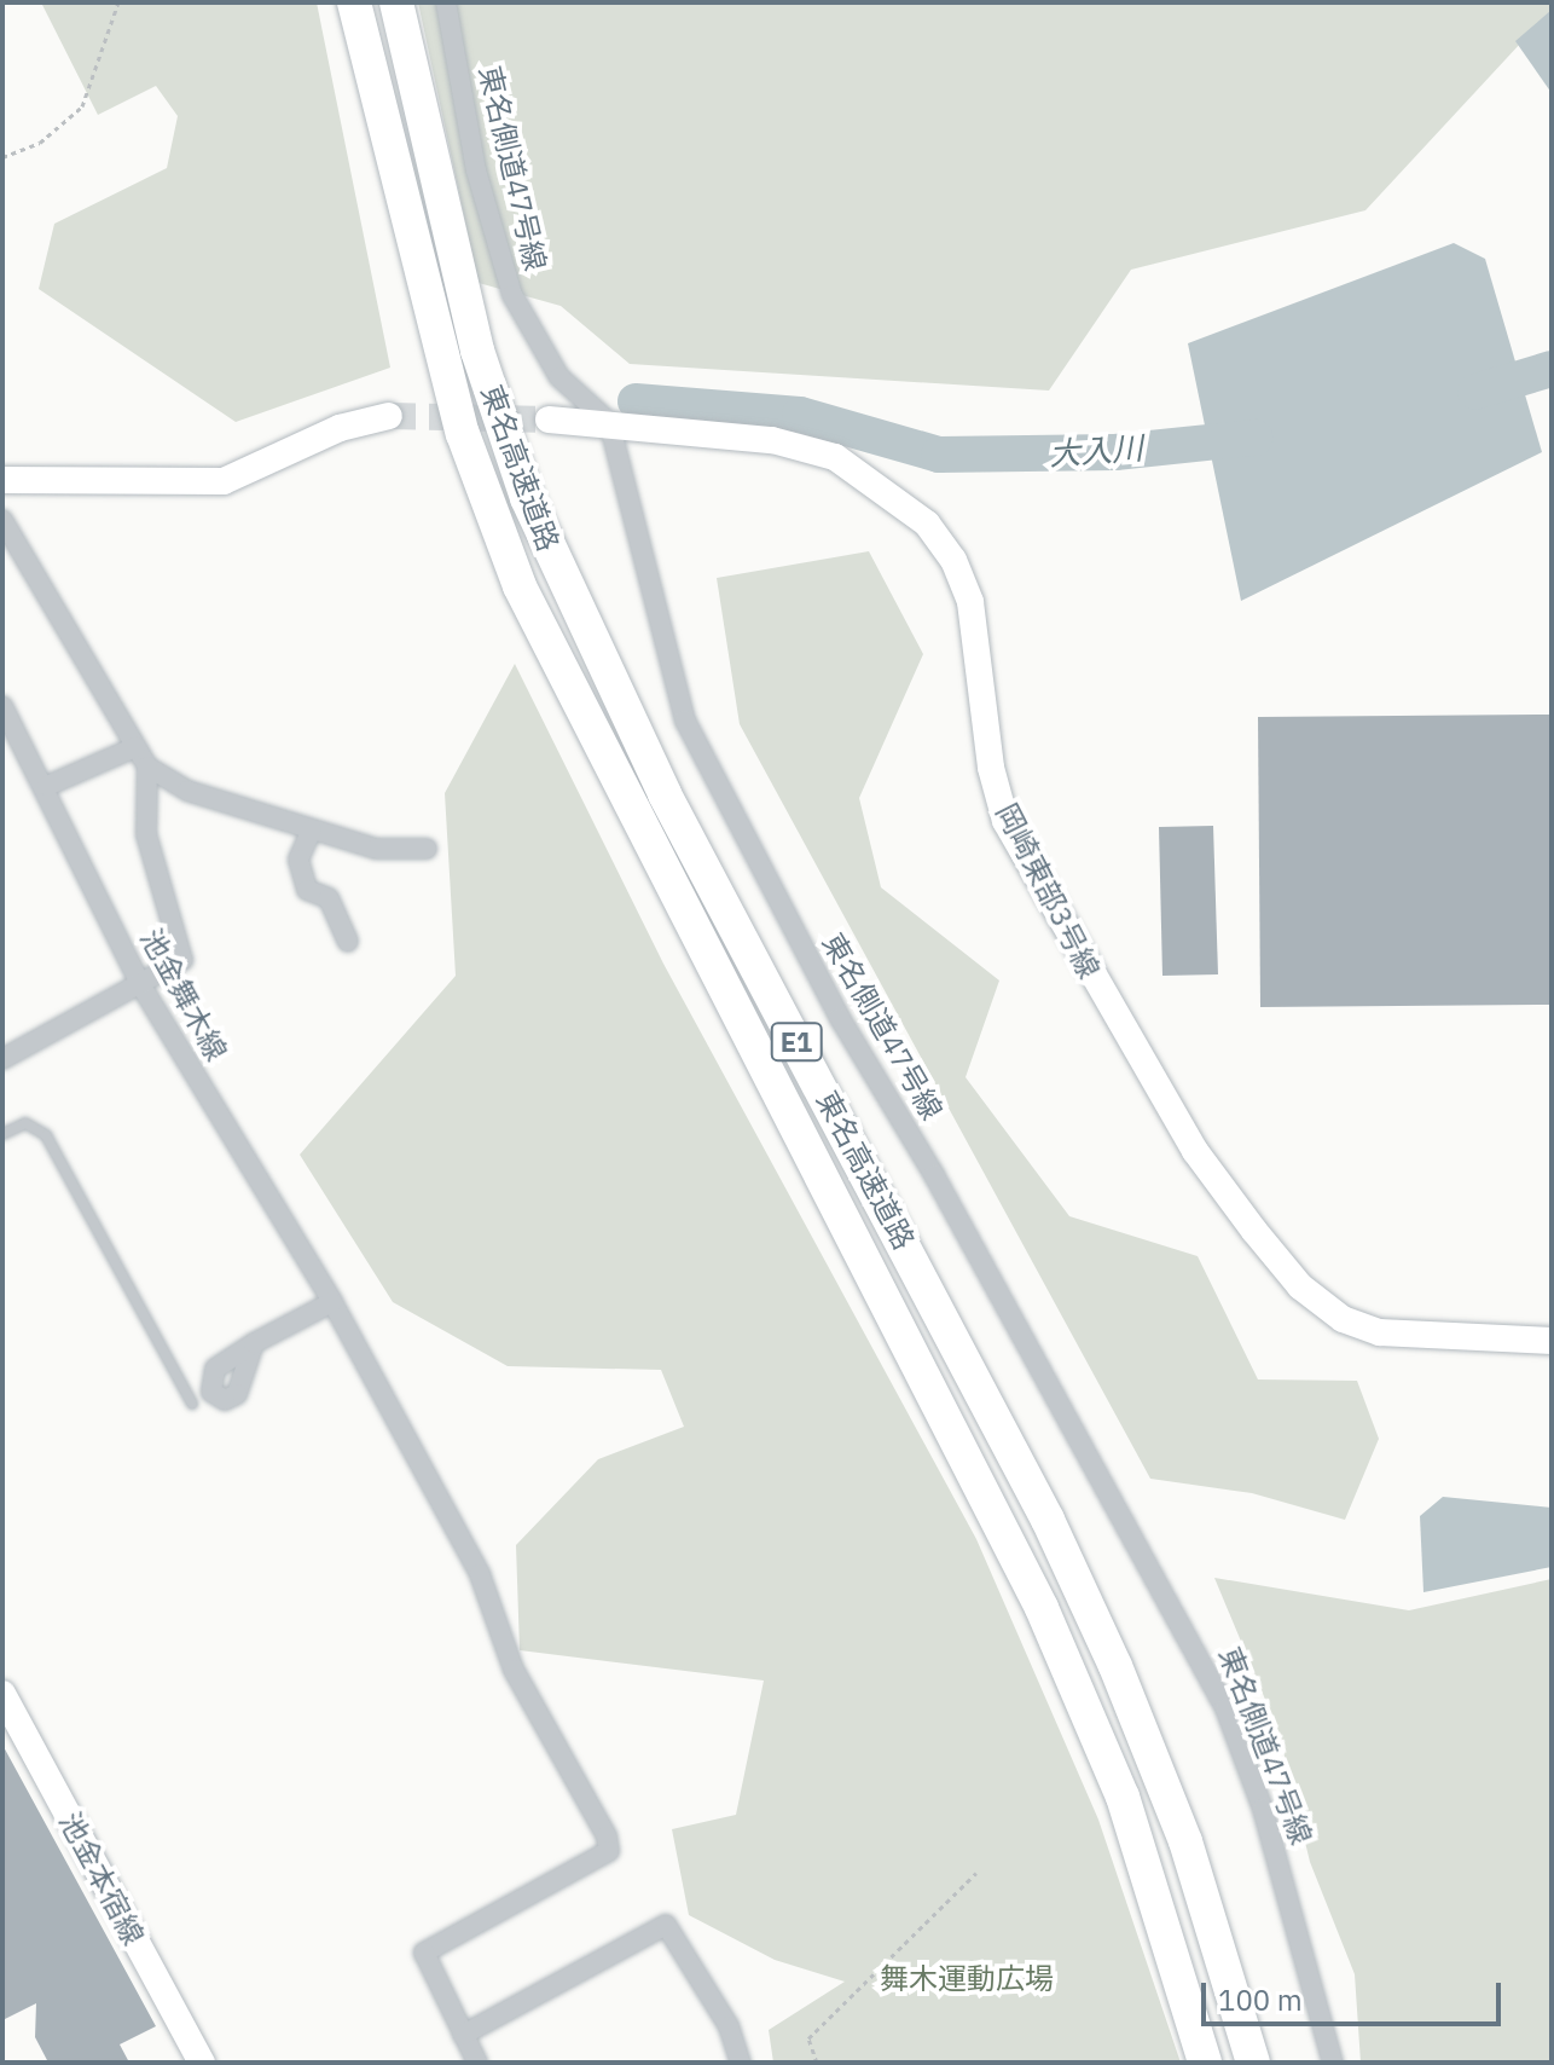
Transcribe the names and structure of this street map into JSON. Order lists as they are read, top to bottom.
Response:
{
  "streets": {
    "highway": ["東名高速道路", "E1"],
    "street": [
      "東名側道47号線",
      "岡崎東部3号線",
      "池金舞木線",
      "池金本宿線"
    ]
  },
  "crossings": [
    ["東名側道47号線", "岡崎東部3号線"]
  ],
  "water": ["大入川"],
  "parks": ["舞木運動広場"],
  "scale_bar": "100 m"
}
